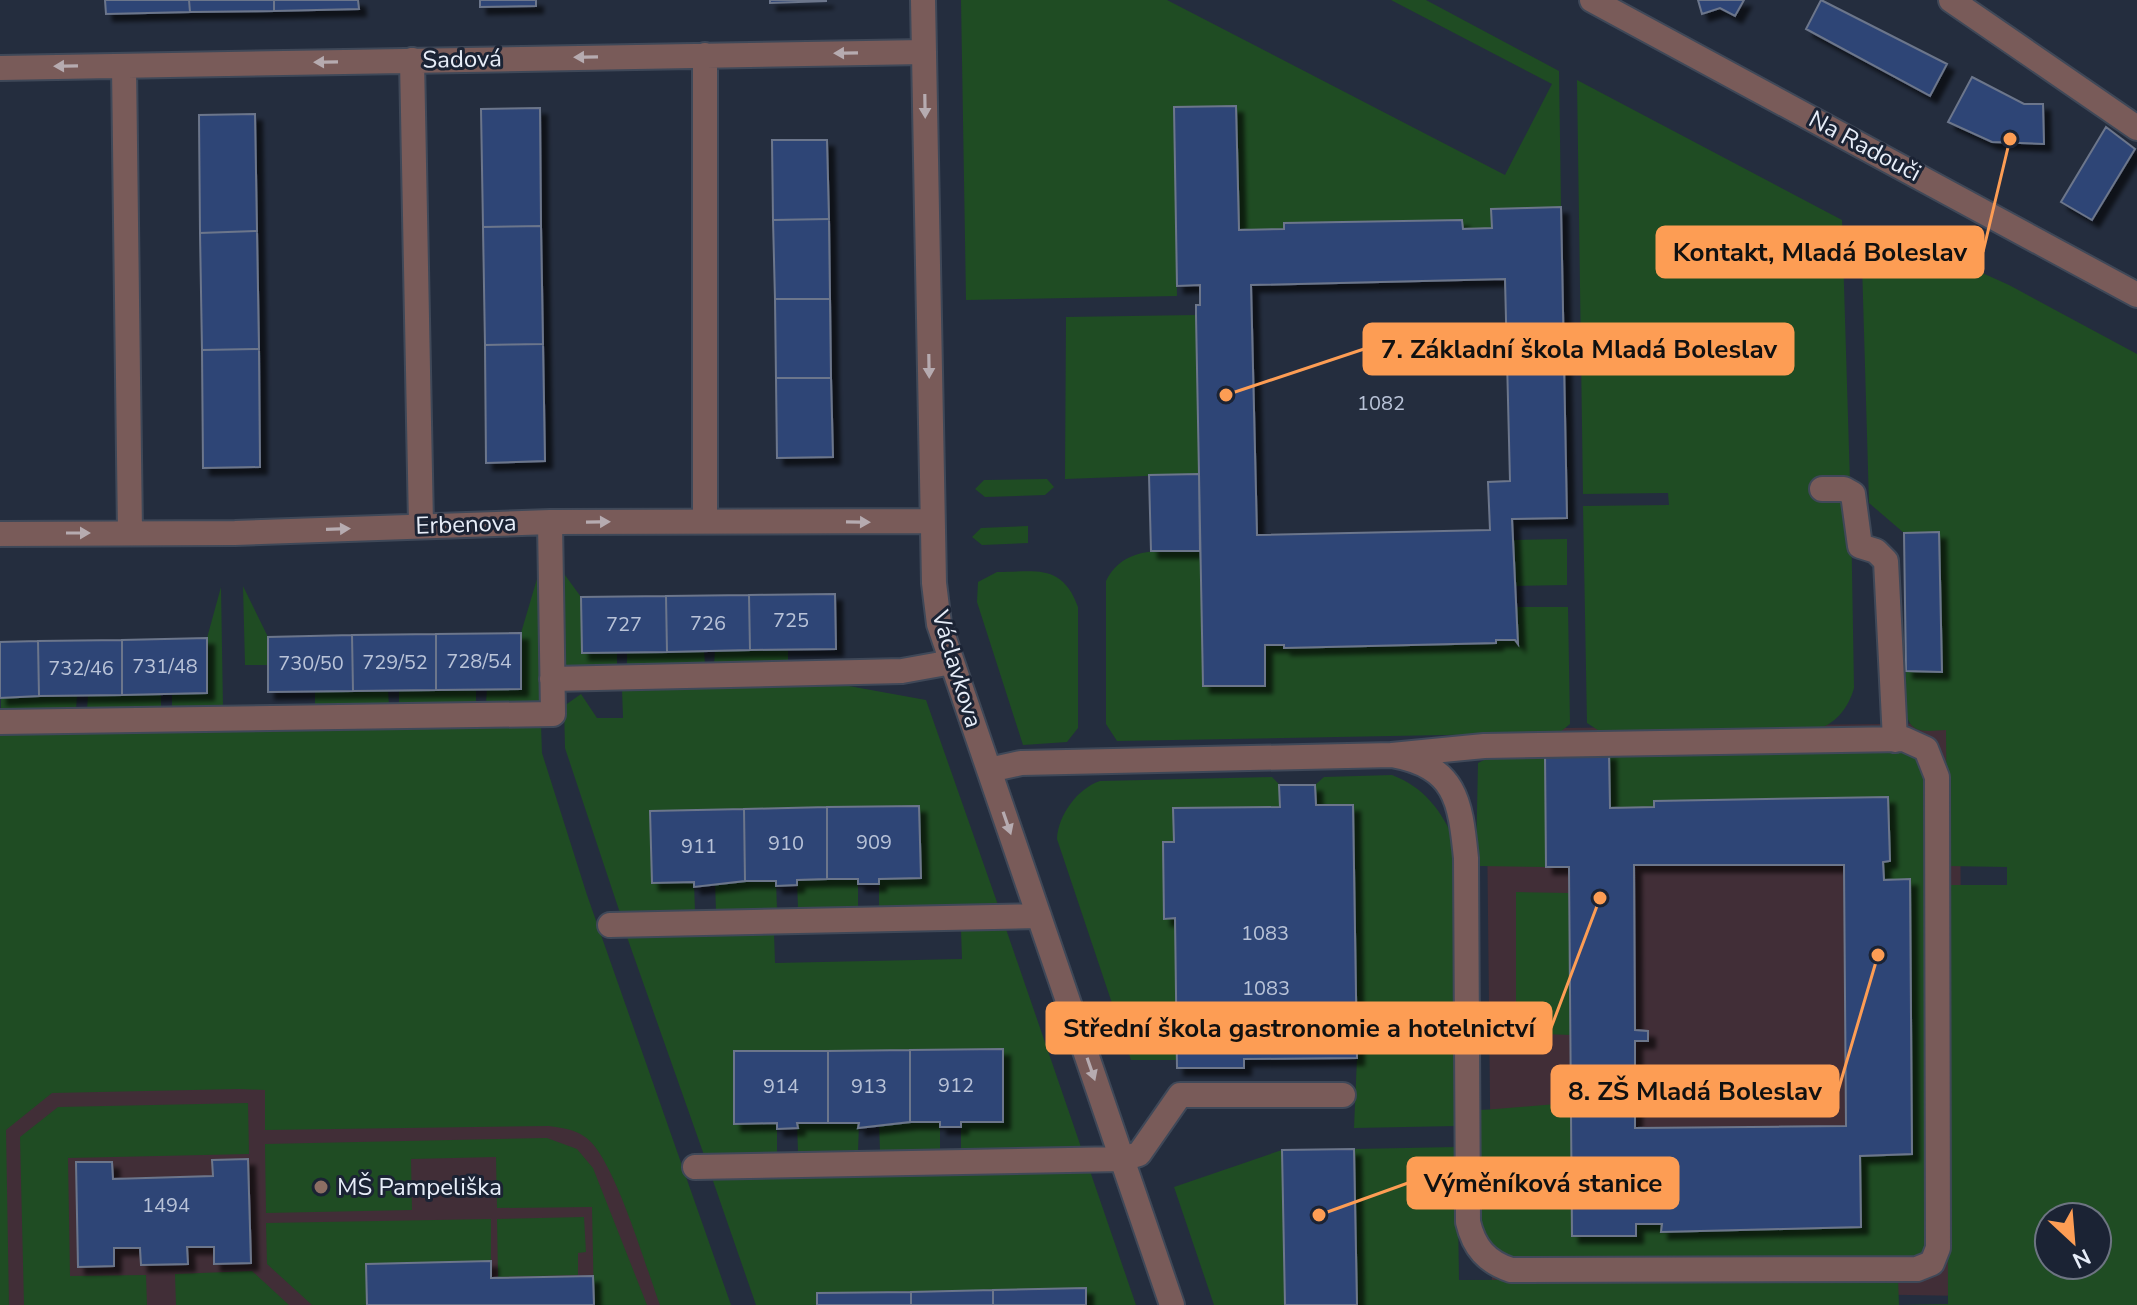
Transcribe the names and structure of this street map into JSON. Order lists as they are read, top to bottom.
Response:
{
  "streets": {
    "street": [
      "Sadová",
      "Na Radouči",
      "Erbenova",
      "Václavkova"
    ]
  },
  "crossings": [
    ["Sadová", "Václavkova"],
    ["Erbenova", "Václavkova"]
  ],
  "one_way": ["Sadová", "Václavkova"],
  "places": [
    "Kontakt, Mladá Boleslav",
    "7. Základní škola Mladá Boleslav",
    "Střední škola gastronomie a hotelnictví",
    "8. ZŠ Mladá Boleslav",
    "MŠ Pampeliška",
    "Výměníková stanice"
  ],
  "house_numbers": [
    "1082",
    "725",
    "726",
    "727",
    "728/54",
    "729/52",
    "730/50",
    "731/48",
    "732/46",
    "909",
    "910",
    "911",
    "1083",
    "1083",
    "912",
    "914",
    "913",
    "1494"
  ],
  "north": "bottom right"
}
